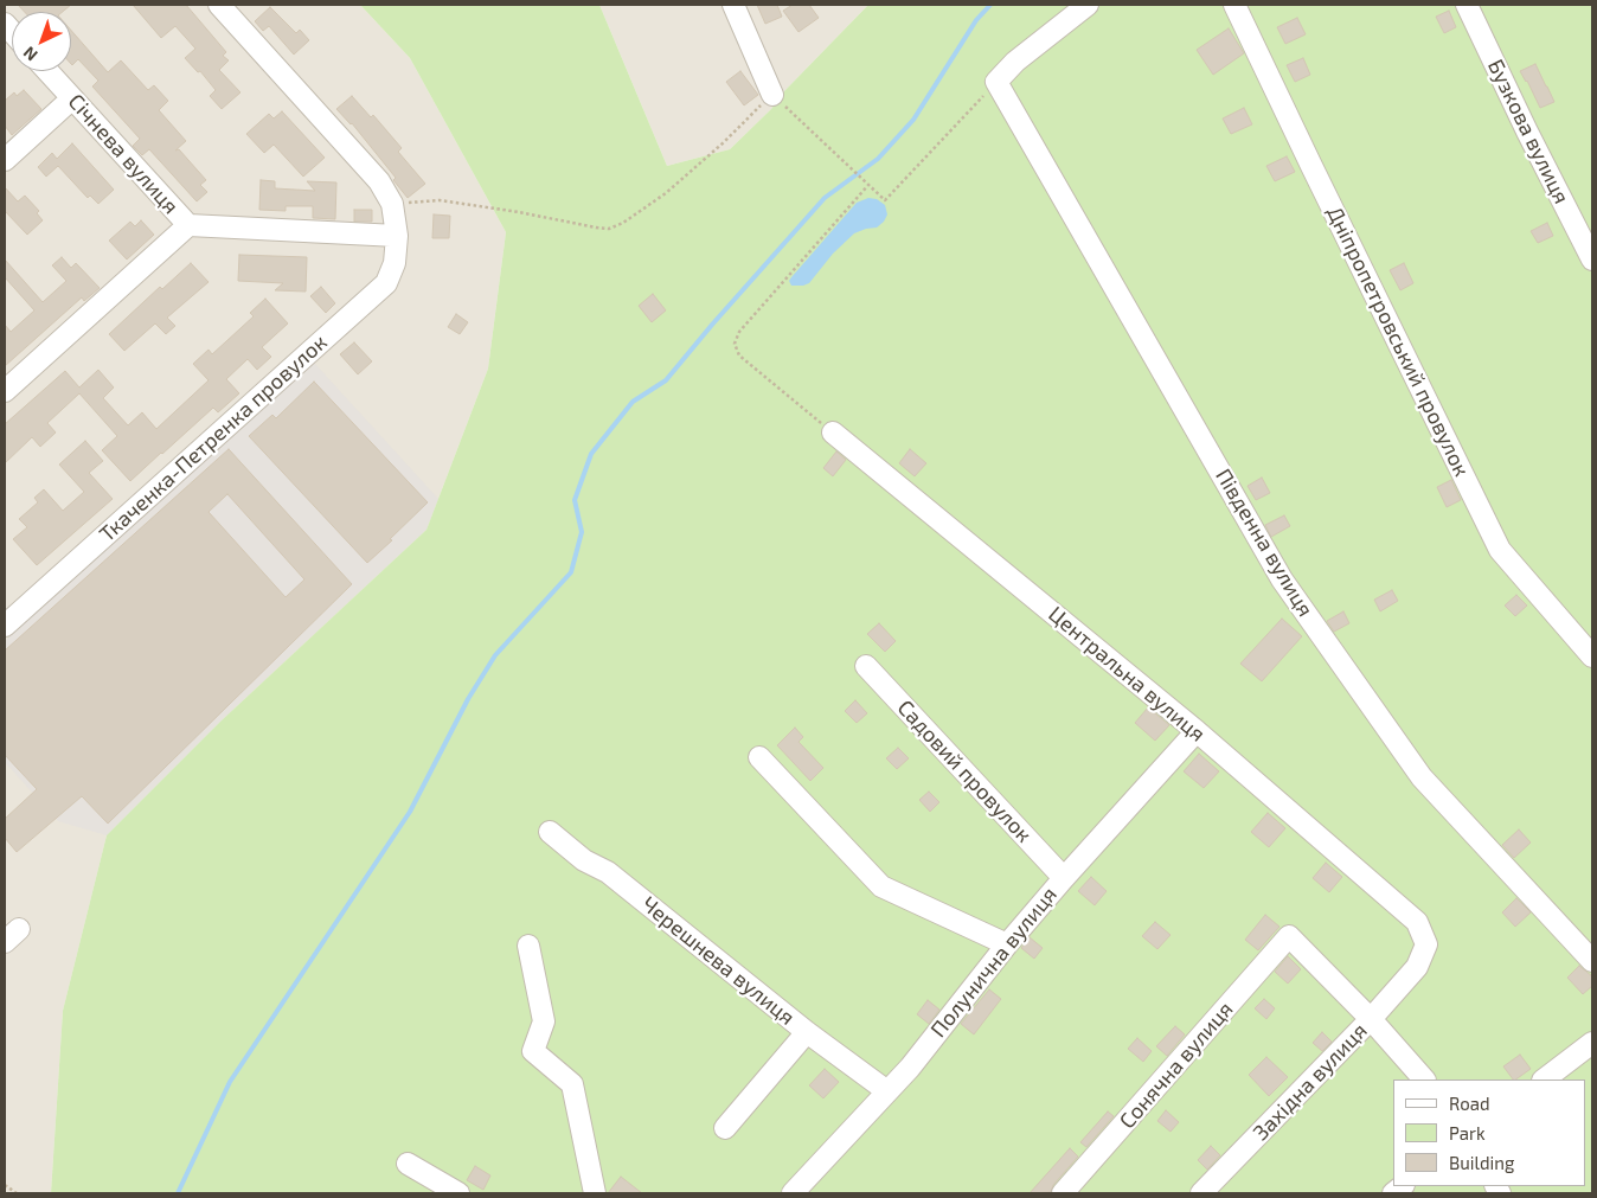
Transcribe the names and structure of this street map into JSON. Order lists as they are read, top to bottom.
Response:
{
  "streets": {
    "street": [
      "Бузкова вулиця",
      "Січнева вулиця",
      "Дніпропетровський провулок",
      "Ткаченка-Петренка провулок",
      "Південна вулиця",
      "Центральна вулиця",
      "Садовий провулок",
      "Черешнева вулиця",
      "Полунична вулиця",
      "Сонячна вулиця",
      "Західна вулиця"
    ]
  },
  "crossings": [
    ["Січнева вулиця", "Ткаченка-Петренка провулок"],
    ["Центральна вулиця", "Полунична вулиця"],
    ["Центральна вулиця", "Західна вулиця"],
    ["Садовий провулок", "Полунична вулиця"],
    ["Черешнева вулиця", "Полунична вулиця"],
    ["Сонячна вулиця", "Західна вулиця"]
  ],
  "legend": ["Road", "Park", "Building"],
  "north": "bottom left"
}
